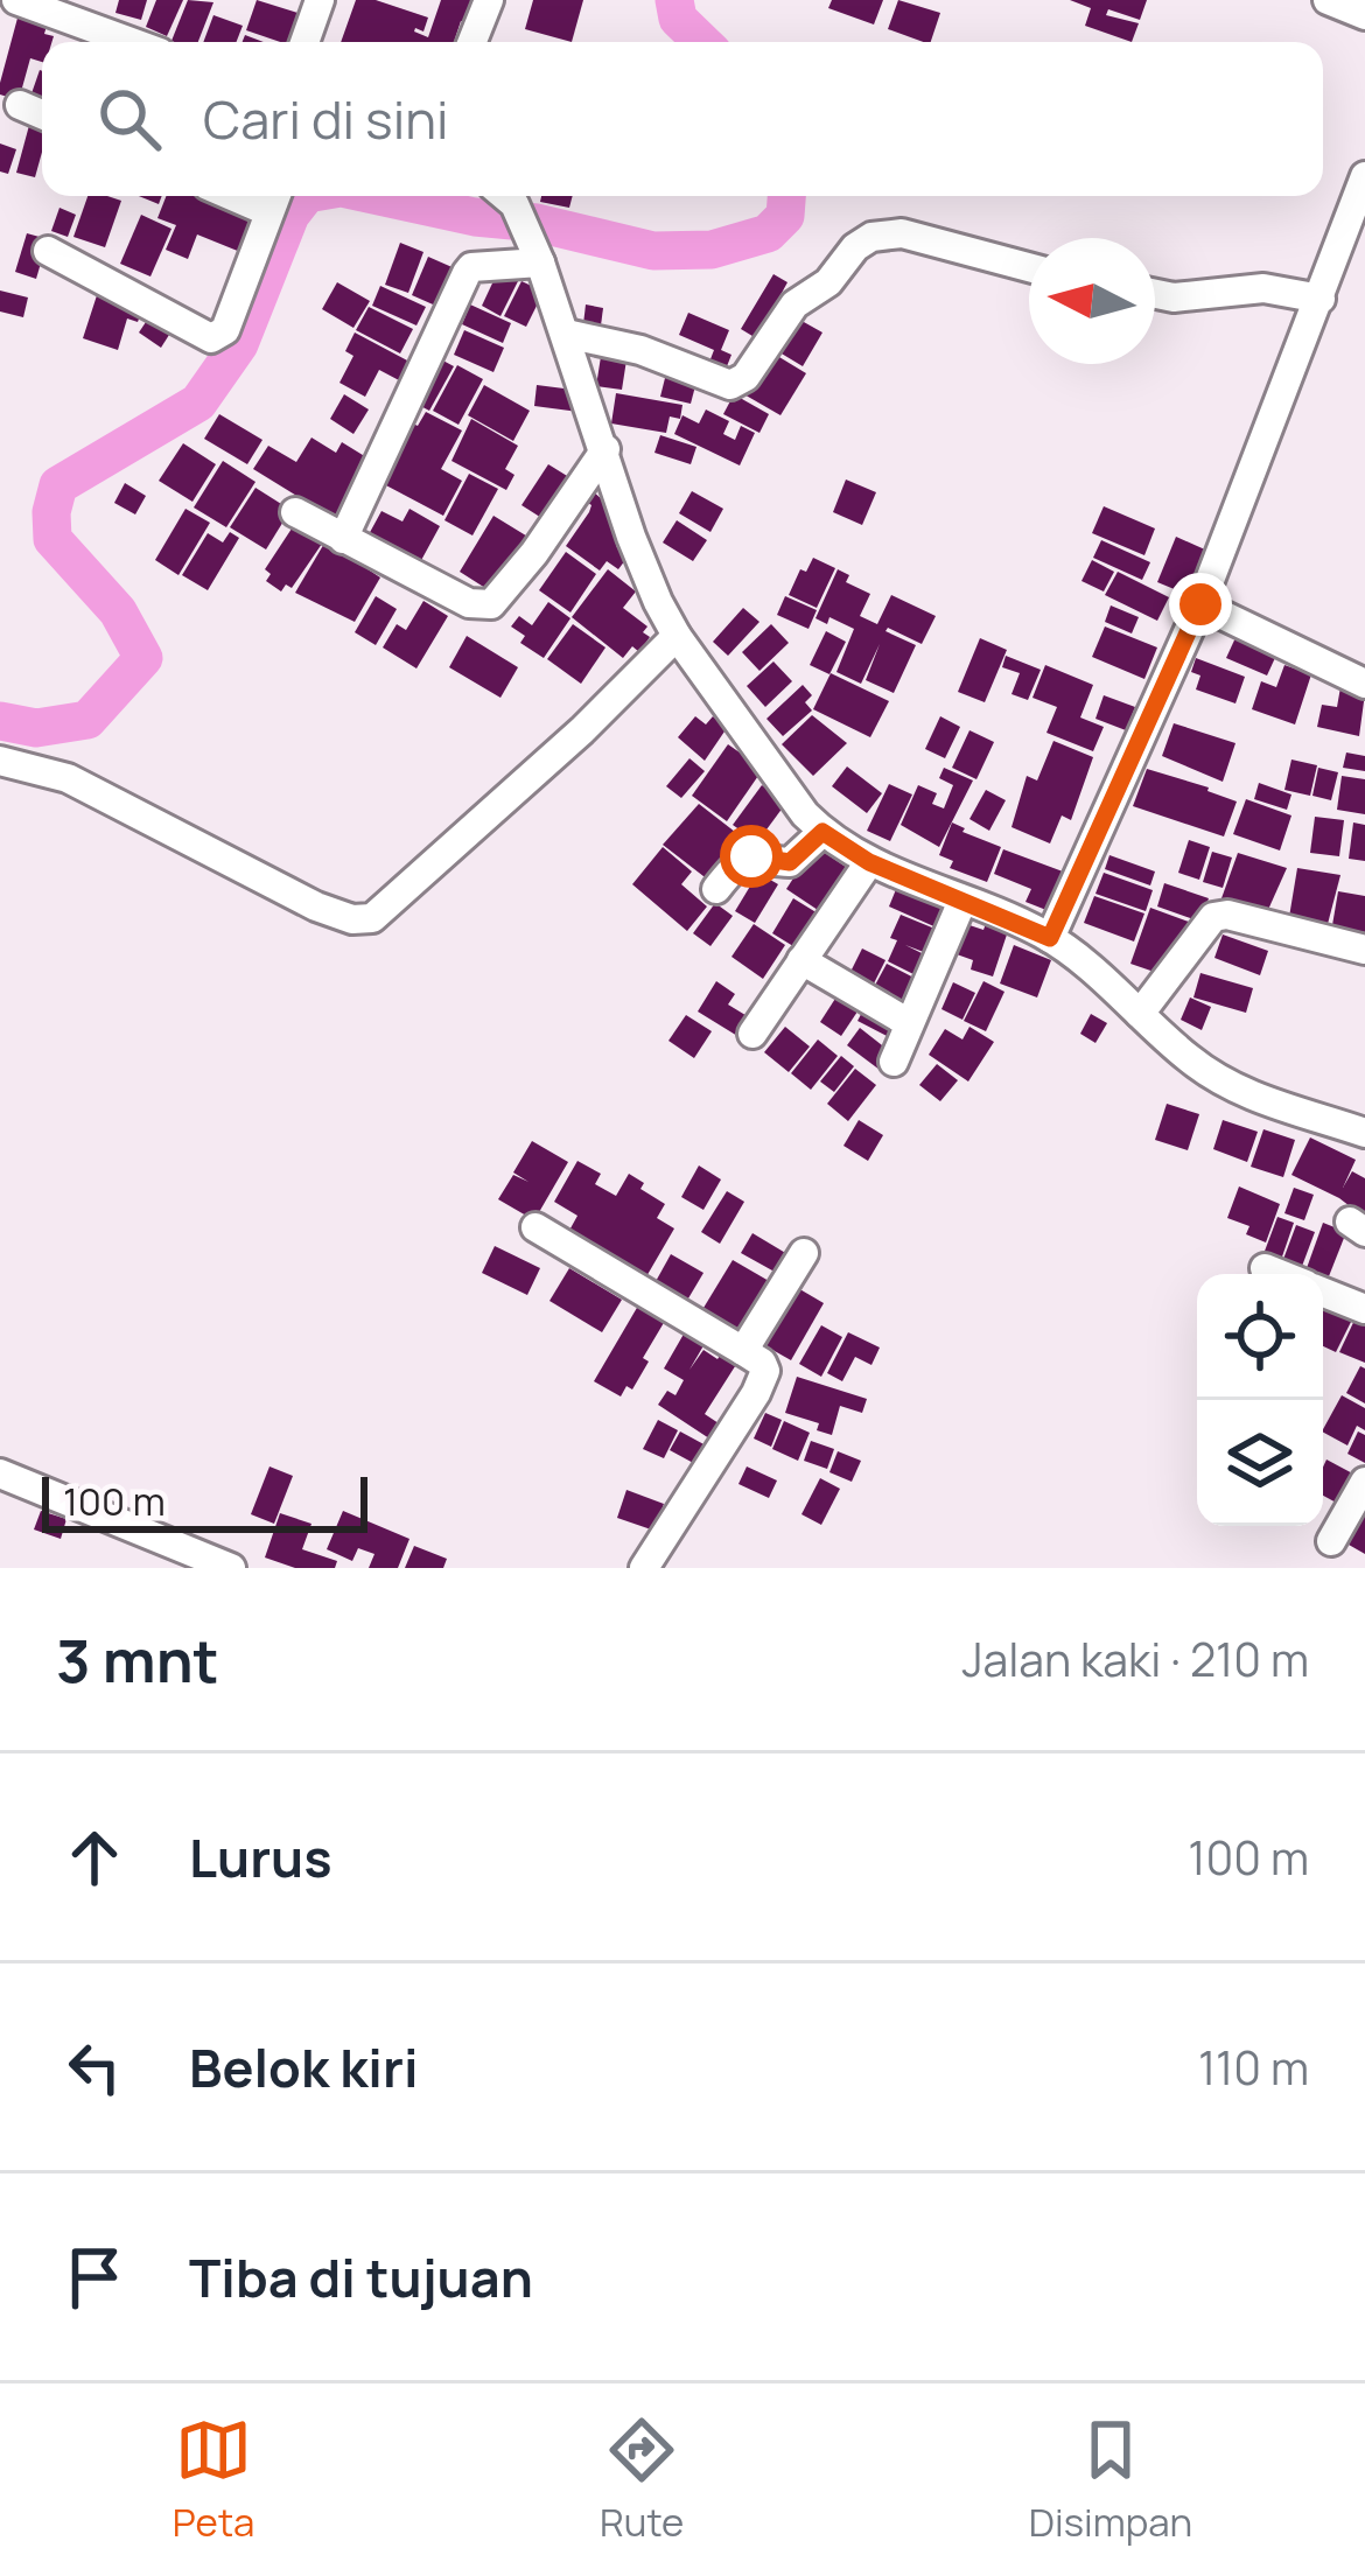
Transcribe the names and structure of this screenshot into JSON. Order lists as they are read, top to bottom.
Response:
{
  "scale_bar": "100 m",
  "north": "left",
  "page": {
    "search": "Cari di sini",
    "scale": "100 m",
    "heading": ["3 mnt", "Jalan kaki · 210 m"],
    "list": [
      ["Lurus", "100 m"],
      ["Belok kiri", "110 m"],
      "Tiba di tujuan"
    ],
    "nav": ["Peta", "Rute", "Disimpan"]
  }
}
